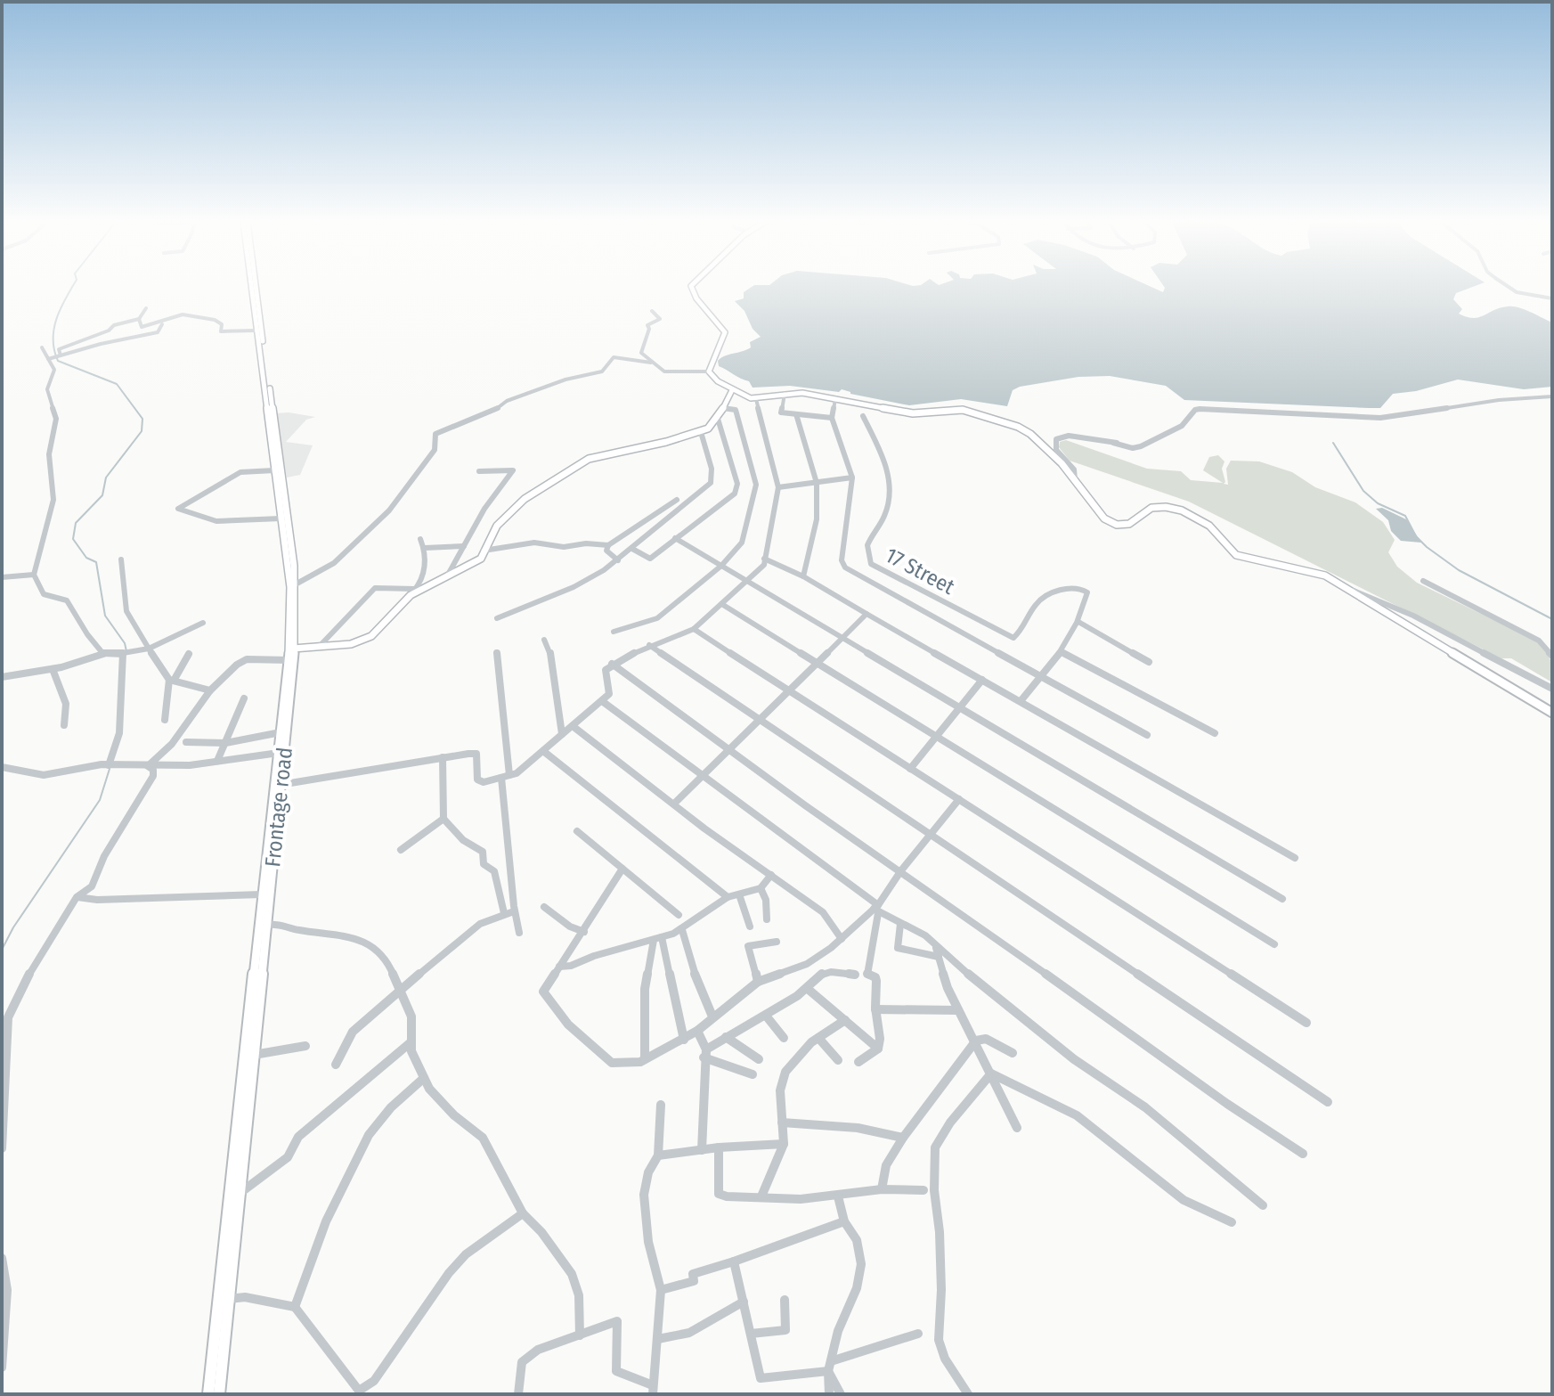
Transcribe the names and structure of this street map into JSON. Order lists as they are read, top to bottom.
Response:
{
  "streets": {
    "main road": ["Frontage road"],
    "street": ["17 Street"]
  }
}
